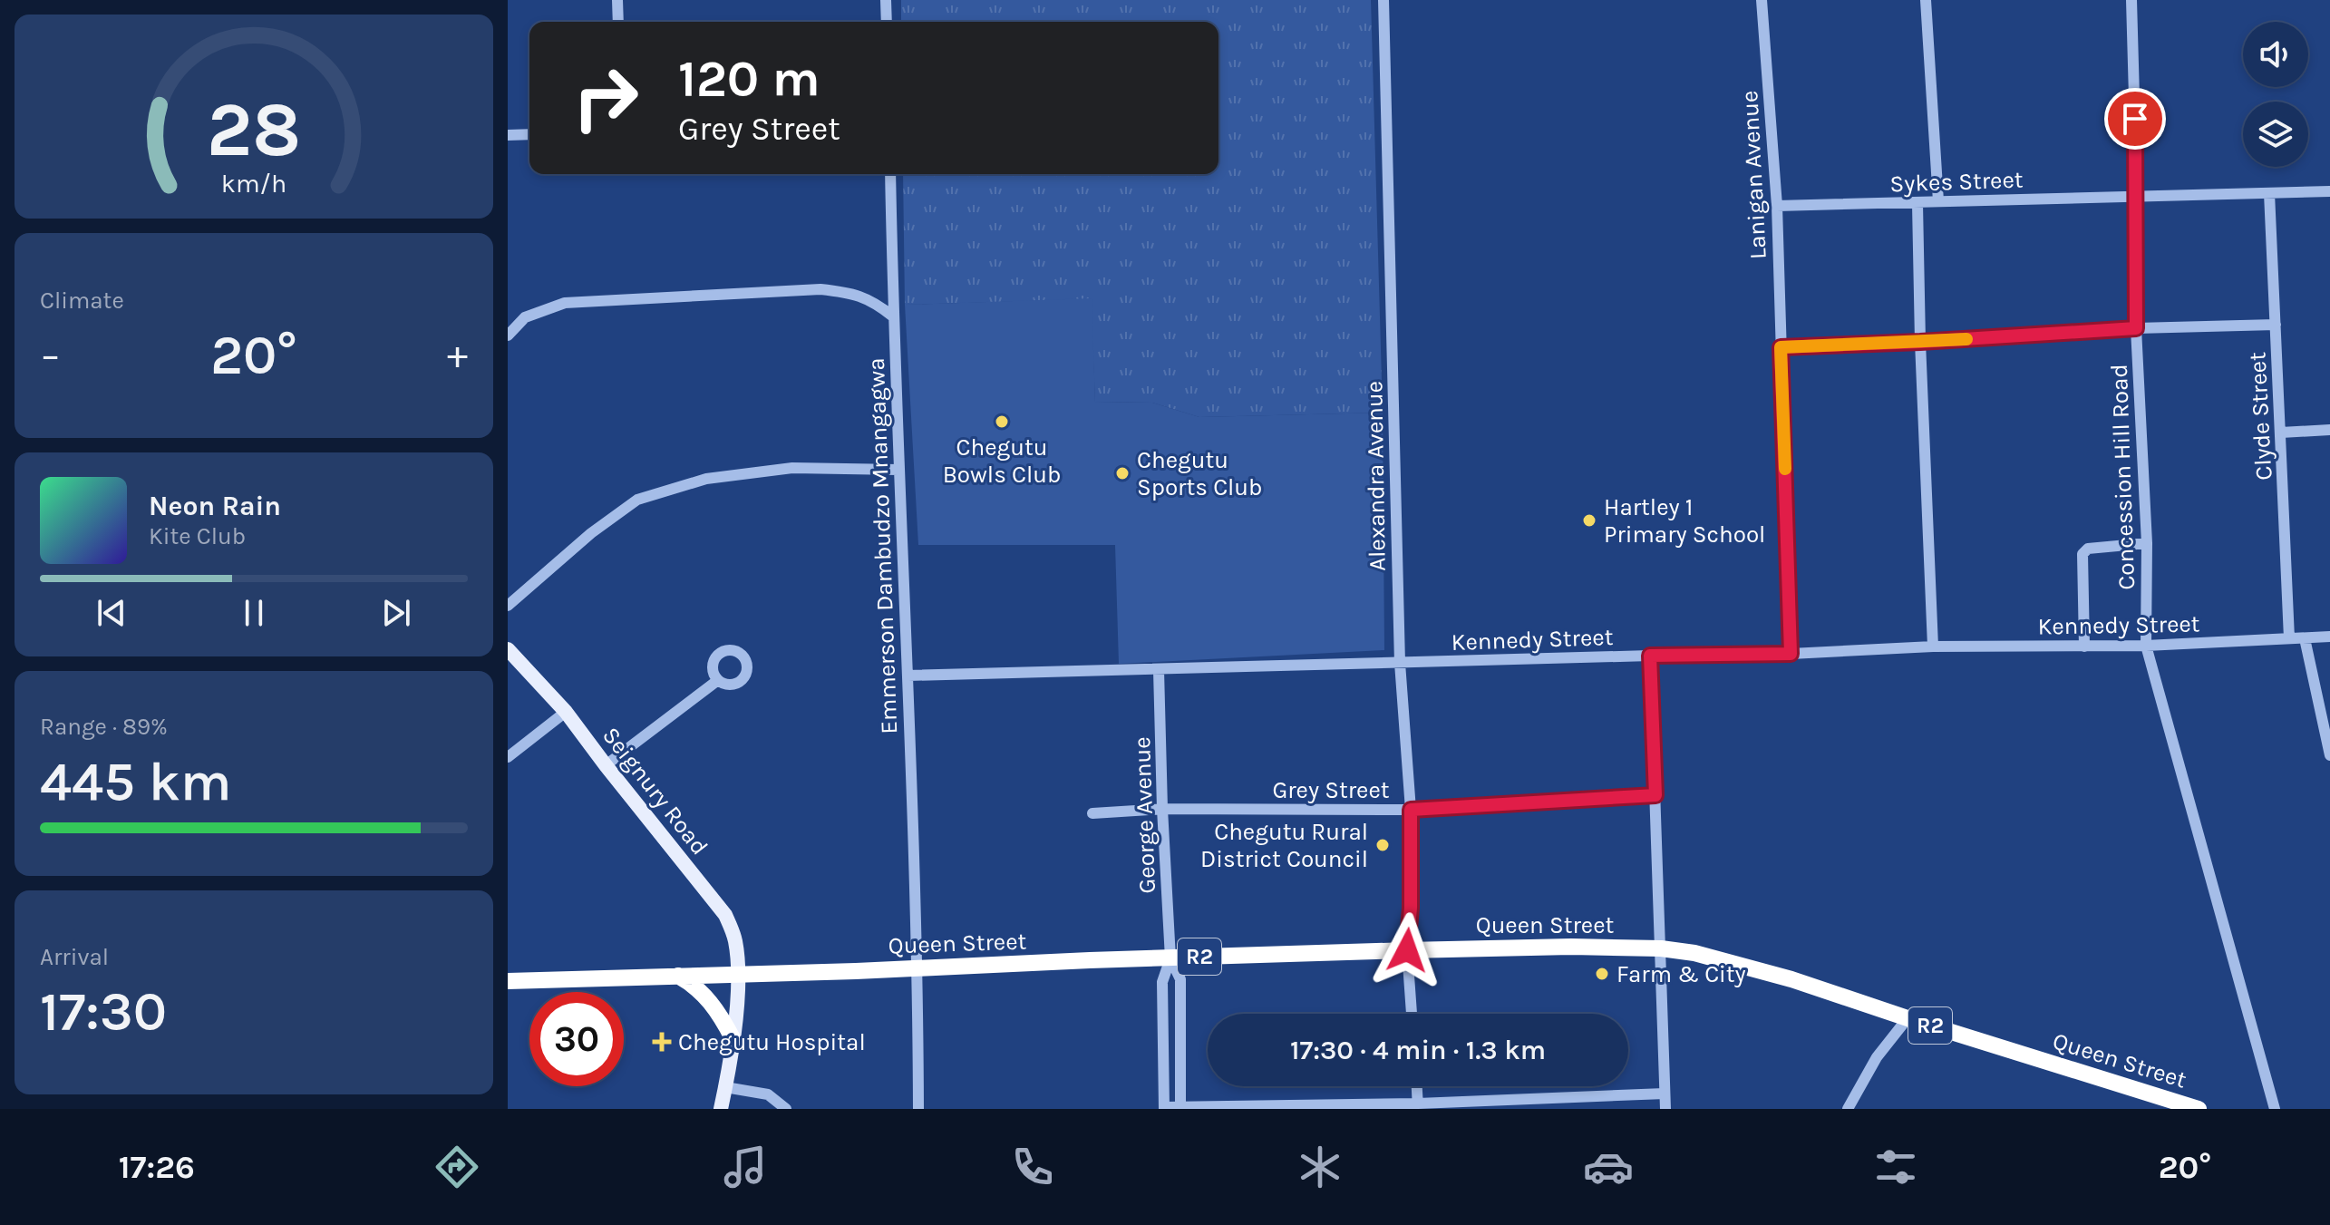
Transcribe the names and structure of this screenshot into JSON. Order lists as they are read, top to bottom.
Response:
{
  "streets": {
    "highway": ["Queen Street", "R2"],
    "main road": ["Seignury Road"],
    "street": [
      "Lanigan Avenue",
      "Sykes Street",
      "Clyde Street",
      "Alexandra Avenue",
      "Concession Hill Road",
      "Emmerson Dambudzo Mnangagwa",
      "Kennedy Street",
      "Grey Street",
      "George Avenue"
    ]
  },
  "crossings": [
    ["Lanigan Avenue", "Sykes Street"],
    ["Lanigan Avenue", "Kennedy Street"],
    ["Sykes Street", "Clyde Street"],
    ["Sykes Street", "Concession Hill Road"],
    ["Clyde Street", "Kennedy Street"],
    ["Alexandra Avenue", "Kennedy Street"],
    ["Alexandra Avenue", "Grey Street"],
    ["Alexandra Avenue", "Queen Street"],
    ["Concession Hill Road", "Kennedy Street"],
    ["Emmerson Dambudzo Mnangagwa", "Kennedy Street"],
    ["Emmerson Dambudzo Mnangagwa", "Queen Street"],
    ["Kennedy Street", "George Avenue"],
    ["Grey Street", "George Avenue"],
    ["Seignury Road", "Queen Street"],
    ["Seignury Road", "R2"],
    ["George Avenue", "Queen Street"],
    ["Queen Street", "R2"]
  ],
  "places": {
    "other": [
      "Chegutu Bowls Club",
      "Chegutu Sports Club",
      "Hartley 1 Primary School",
      "Chegutu Rural District Council",
      "Farm & City"
    ],
    "health": ["Chegutu Hospital"]
  },
  "page": {
    "turn": ["120 m", "Grey Street"],
    "tile": [
      "Climate",
      ["Range · 89%", "445 km"],
      ["Arrival", "17:30"]
    ],
    "heat": ["−", "20°", "+"],
    "song": ["Neon Rain", "Kite Club"],
    "limit": "30",
    "trip": "17:30 · 4 min · 1.3 km",
    "tabs": ["17:26", "20°"],
    "gauge": ["28", "km/h"]
  }
}
